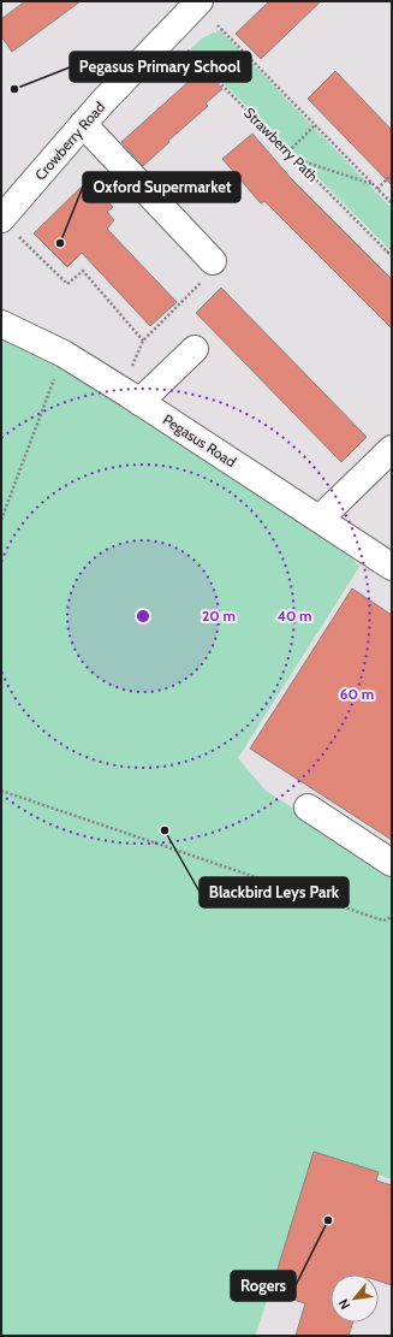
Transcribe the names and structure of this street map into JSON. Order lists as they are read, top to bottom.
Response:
{
  "streets": {
    "street": ["Crowberry Road", "Pegasus Road"],
    "path": ["Strawberry Path"]
  },
  "crossings": [
    ["Crowberry Road", "Strawberry Path"]
  ],
  "places": [
    "Pegasus Primary School",
    "Oxford Supermarket",
    "Blackbird Leys Park",
    "Rogers"
  ],
  "north": "bottom left",
  "rings": ["20 m", "40 m", "60 m"]
}
